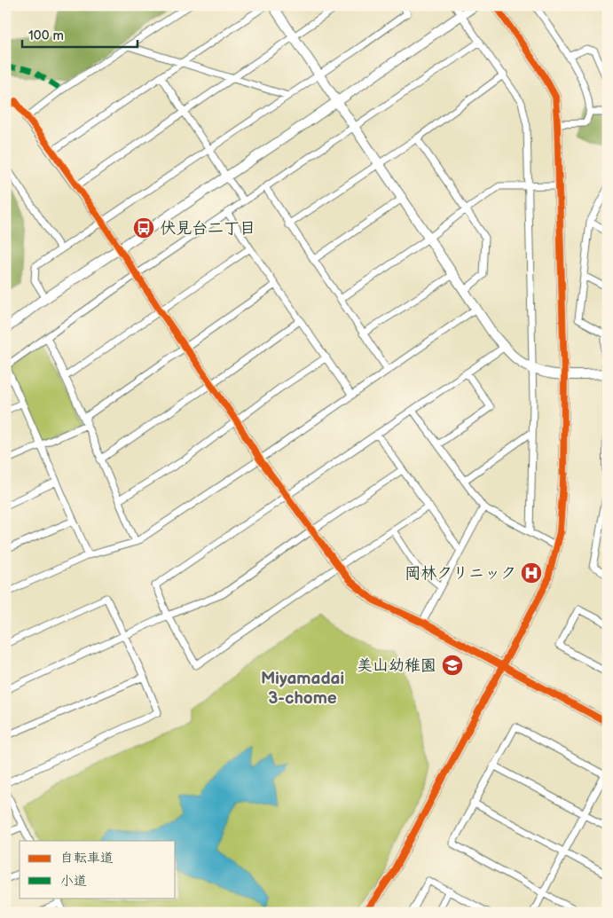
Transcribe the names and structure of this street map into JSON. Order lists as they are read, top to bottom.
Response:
{
  "districts": ["Miyamadai 3-chome"],
  "places": {
    "bus stop": ["伏見台二丁目"],
    "hospital": ["岡林クリニック"],
    "school or university": ["美山幼稚園"]
  },
  "legend": ["自転車道", "小道"],
  "scale_bar": "100 m"
}
